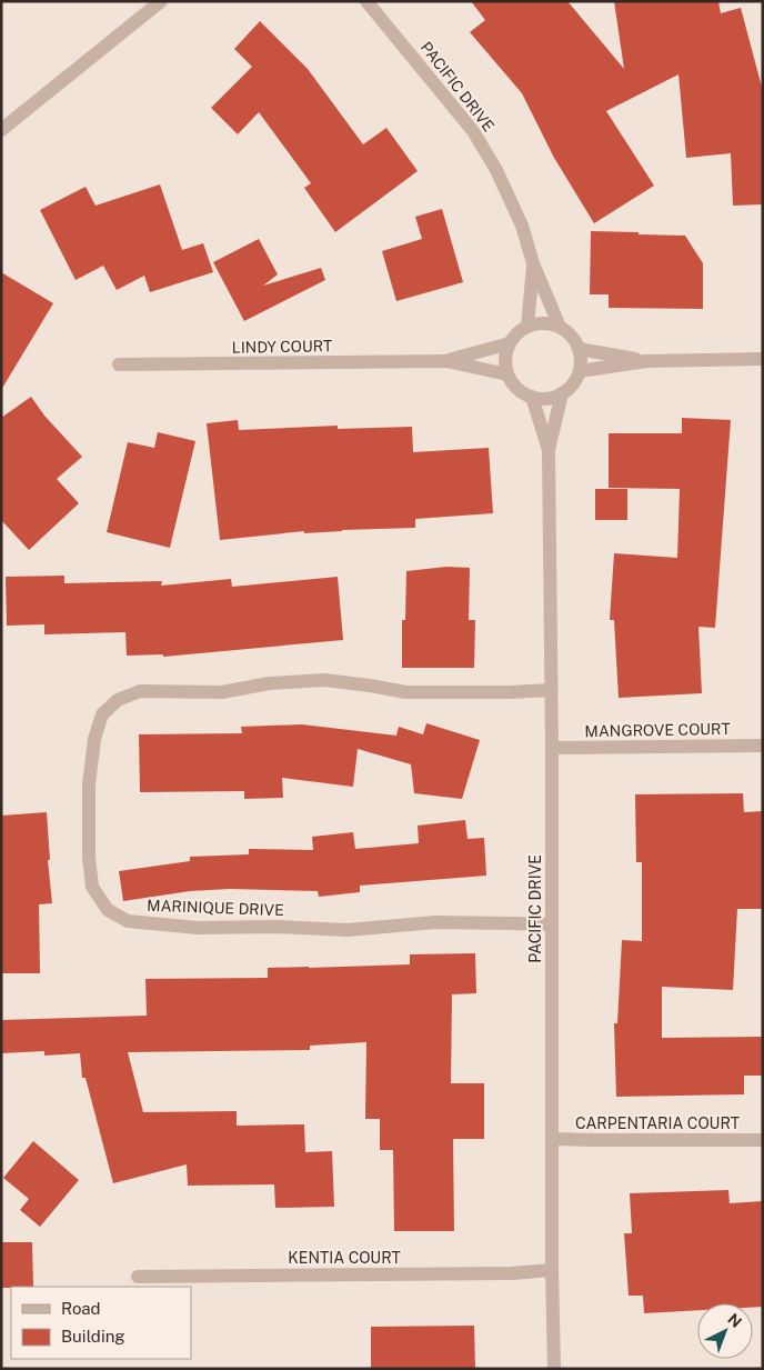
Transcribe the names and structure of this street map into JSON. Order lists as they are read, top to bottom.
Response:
{
  "streets": {
    "street": [
      "PACIFIC DRIVE",
      "LINDY COURT",
      "MANGROVE COURT",
      "MARINIQUE DRIVE",
      "CARPENTARIA COURT",
      "KENTIA COURT"
    ]
  },
  "crossings": [
    ["PACIFIC DRIVE", "LINDY COURT"],
    ["PACIFIC DRIVE", "MANGROVE COURT"],
    ["PACIFIC DRIVE", "MARINIQUE DRIVE"],
    ["PACIFIC DRIVE", "CARPENTARIA COURT"],
    ["PACIFIC DRIVE", "KENTIA COURT"]
  ],
  "legend": ["Road", "Building"],
  "north": "top right"
}
